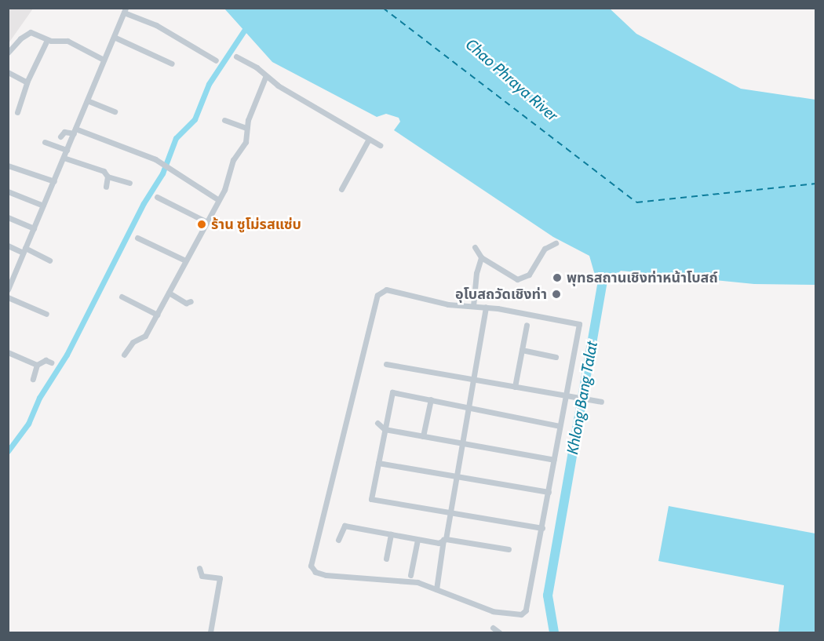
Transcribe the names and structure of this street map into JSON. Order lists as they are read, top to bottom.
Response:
{
  "water": ["Chao Phraya River", "Khlong Bang Talat"],
  "places": ["ร้าน ซูโม่รสแซ่บ", "พุทธสถานเชิงท่าหน้าโบสถ์", "อุโบสถวัดเชิงท่า"]
}
